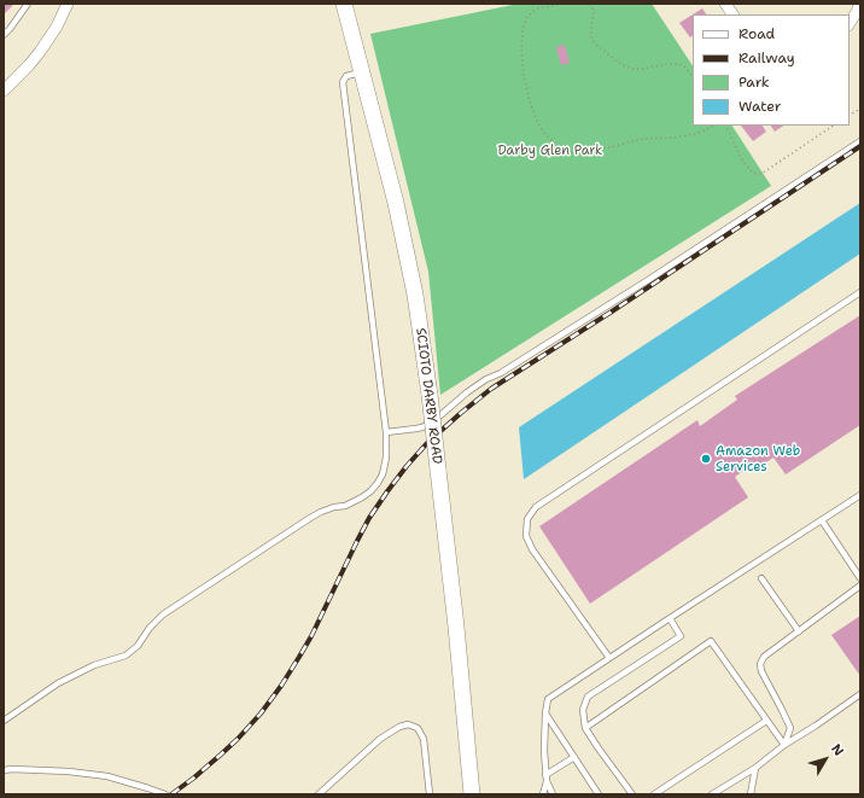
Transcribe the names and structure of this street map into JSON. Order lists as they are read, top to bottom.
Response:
{
  "streets": {
    "main road": ["SCIOTO DARBY ROAD"]
  },
  "parks": ["Darby Glen Park"],
  "places": ["Amazon Web Services"],
  "legend": [
    "Road",
    "Railway",
    "Park",
    "Water"
  ],
  "north": "top right"
}
